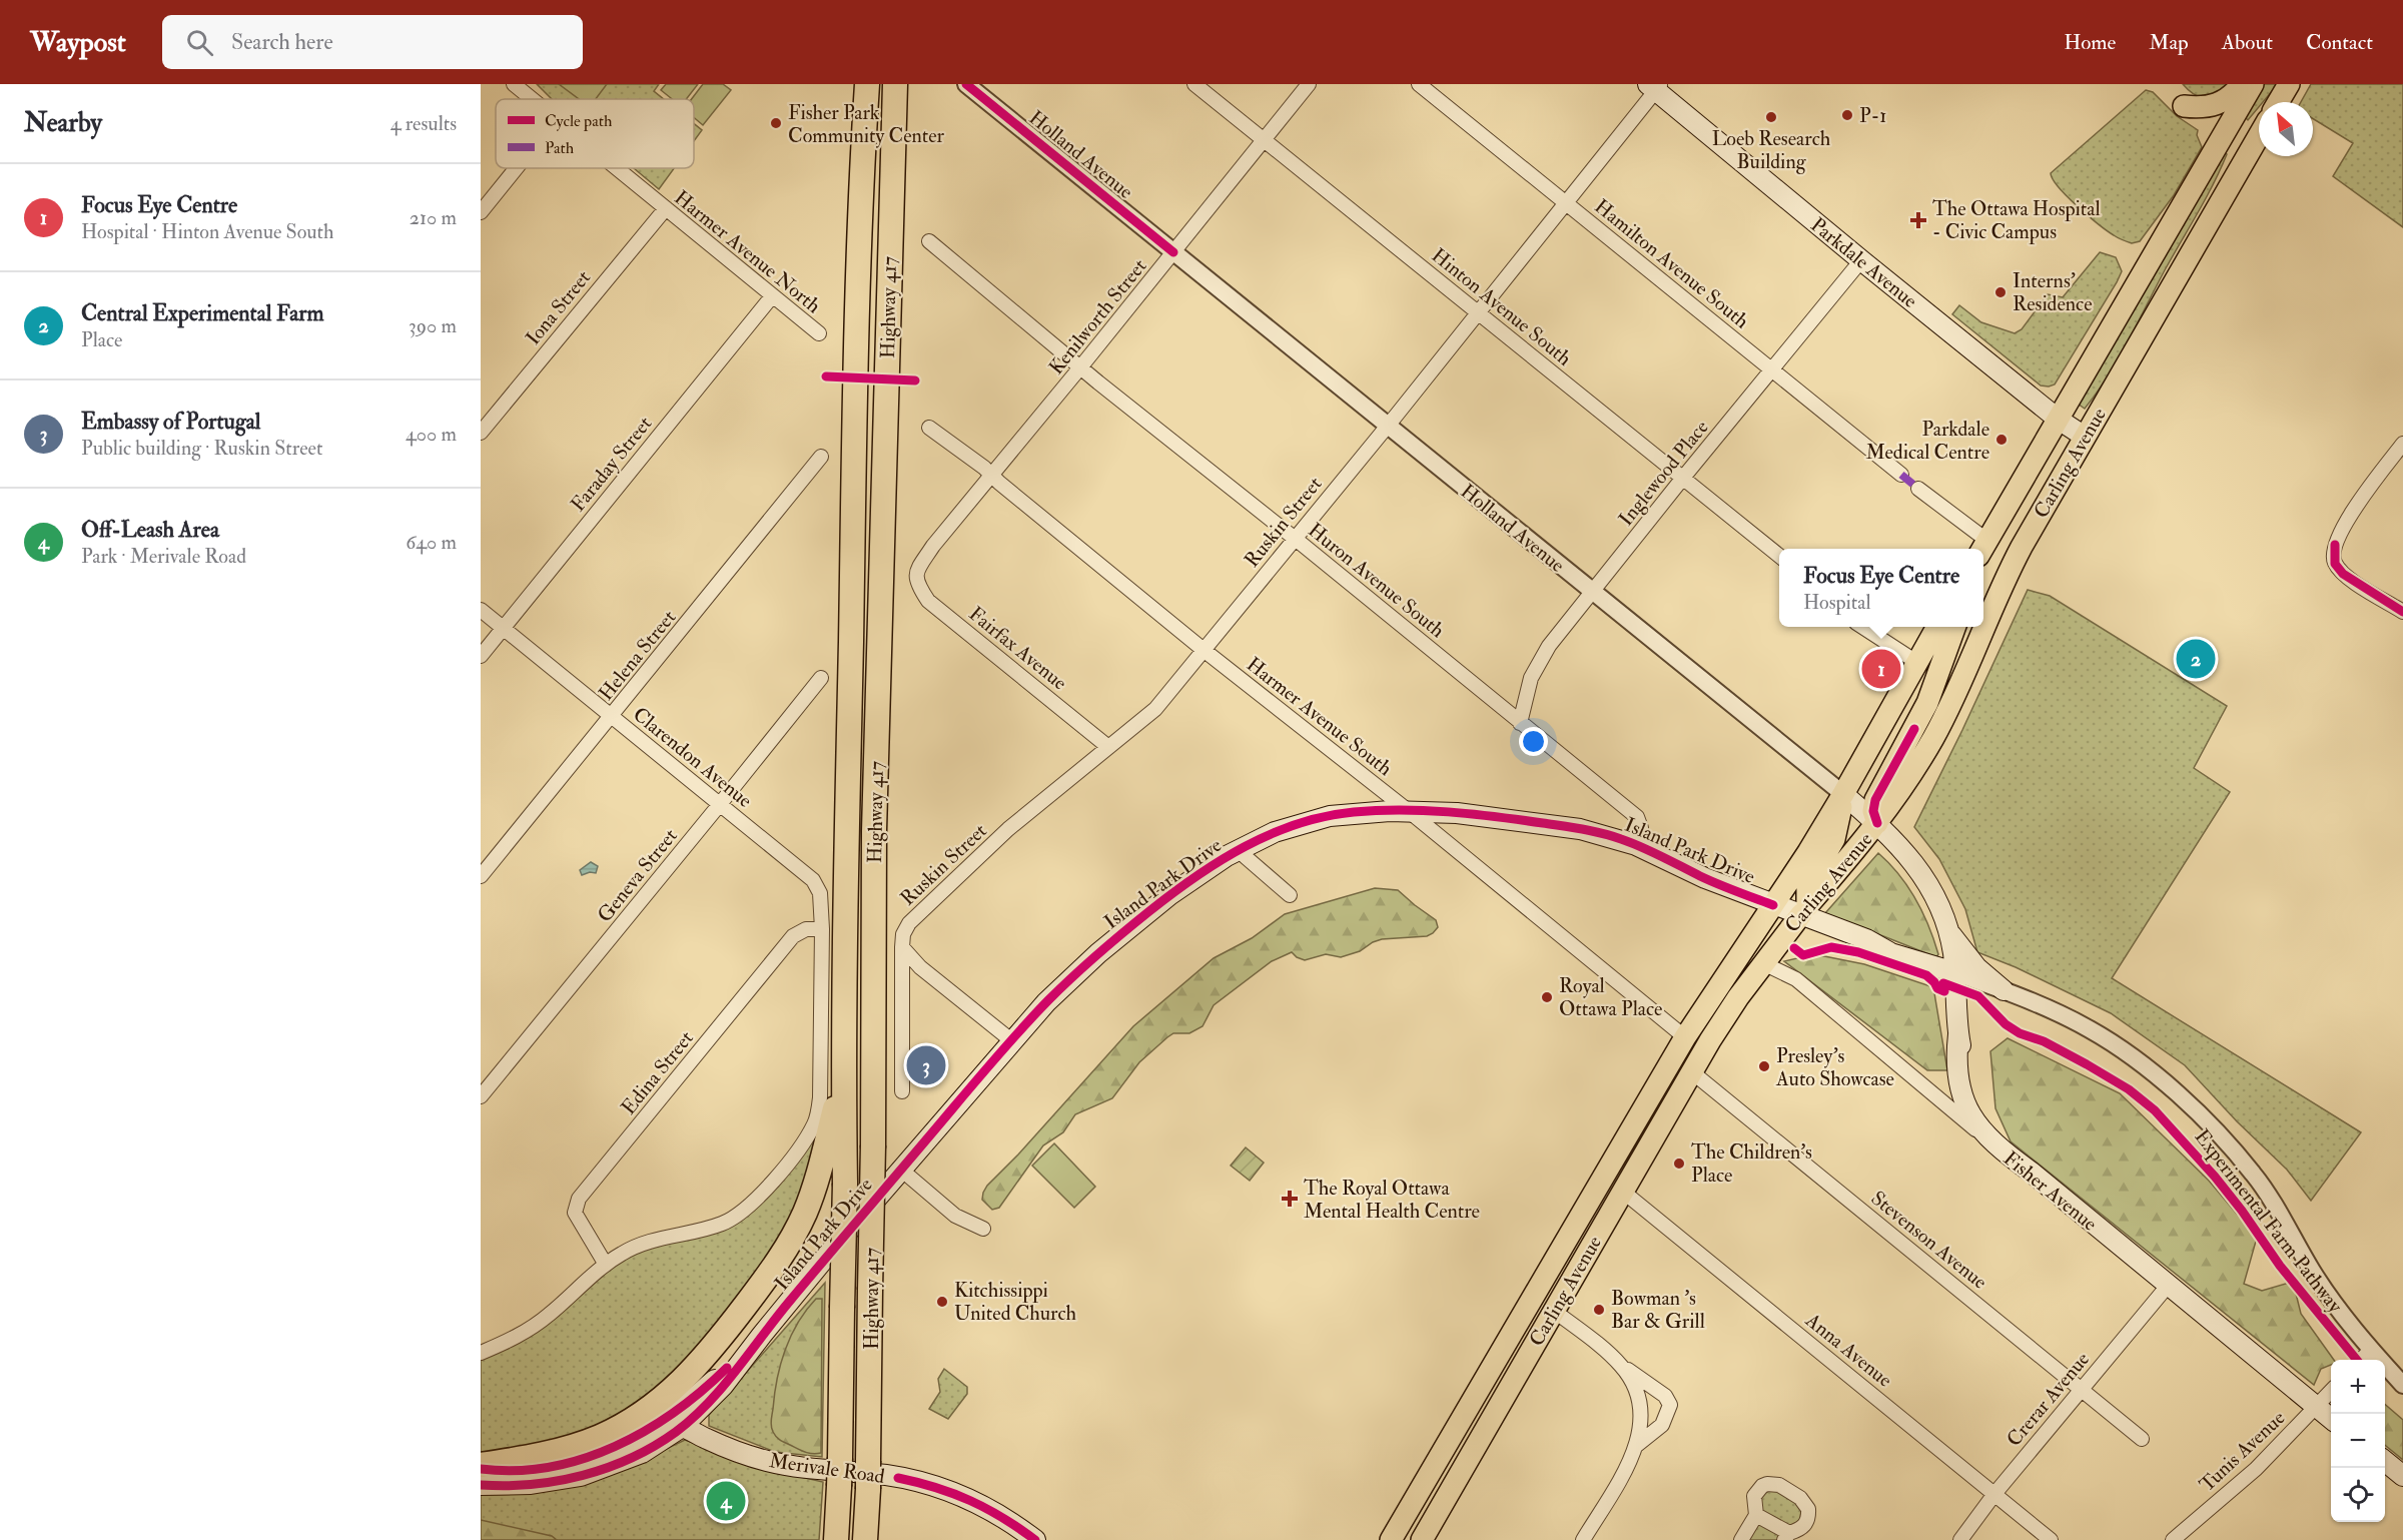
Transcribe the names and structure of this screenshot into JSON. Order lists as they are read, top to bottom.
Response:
{
  "streets": {
    "highway": ["Highway 417"],
    "main road": [
      "Holland Avenue",
      "Parkdale Avenue",
      "Carling Avenue",
      "Island Park Drive",
      "Fisher Avenue",
      "Merivale Road"
    ],
    "street": [
      "Harmer Avenue North",
      "Hamilton Avenue South",
      "Hinton Avenue South",
      "Iona Street",
      "Kenilworth Street",
      "Faraday Street",
      "Inglewood Place",
      "Ruskin Street",
      "Huron Avenue South",
      "Fairfax Avenue",
      "Helena Street",
      "Harmer Avenue South",
      "Clarendon Avenue",
      "Geneva Street",
      "Edina Street",
      "Stevenson Avenue",
      "Anna Avenue",
      "Crerar Avenue",
      "Tunis Avenue"
    ],
    "cycle path": ["Experimental Farm Pathway"]
  },
  "crossings": [
    ["Holland Avenue", "Kenilworth Street"],
    ["Holland Avenue", "Carling Avenue"],
    ["Holland Avenue", "Inglewood Place"],
    ["Holland Avenue", "Ruskin Street"],
    ["Holland Avenue", "Island Park Drive"],
    ["Holland Avenue", "Fisher Avenue"],
    ["Harmer Avenue North", "Iona Street"],
    ["Harmer Avenue North", "Faraday Street"],
    ["Parkdale Avenue", "Carling Avenue"],
    ["Parkdale Avenue", "Inglewood Place"],
    ["Parkdale Avenue", "Ruskin Street"],
    ["Hamilton Avenue South", "Inglewood Place"],
    ["Hamilton Avenue South", "Ruskin Street"],
    ["Hinton Avenue South", "Kenilworth Street"],
    ["Hinton Avenue South", "Inglewood Place"],
    ["Hinton Avenue South", "Ruskin Street"],
    ["Kenilworth Street", "Huron Avenue South"],
    ["Kenilworth Street", "Fairfax Avenue"],
    ["Kenilworth Street", "Harmer Avenue South"],
    ["Carling Avenue", "Harmer Avenue South"],
    ["Carling Avenue", "Island Park Drive"],
    ["Carling Avenue", "Fisher Avenue"],
    ["Carling Avenue", "Stevenson Avenue"],
    ["Carling Avenue", "Anna Avenue"],
    ["Faraday Street", "Clarendon Avenue"],
    ["Inglewood Place", "Huron Avenue South"],
    ["Ruskin Street", "Huron Avenue South"],
    ["Ruskin Street", "Fairfax Avenue"],
    ["Ruskin Street", "Harmer Avenue South"],
    ["Huron Avenue South", "Island Park Drive"],
    ["Helena Street", "Clarendon Avenue"],
    ["Harmer Avenue South", "Island Park Drive"],
    ["Clarendon Avenue", "Geneva Street"],
    ["Clarendon Avenue", "Edina Street"],
    ["Island Park Drive", "Merivale Road"],
    ["Fisher Avenue", "Crerar Avenue"],
    ["Fisher Avenue", "Tunis Avenue"],
    ["Stevenson Avenue", "Crerar Avenue"],
    ["Anna Avenue", "Crerar Avenue"]
  ],
  "places": {
    "other": [
      "P-1",
      "Loeb Research Building",
      "Fisher Park Community Center",
      "Interns' Residence",
      "Parkdale Medical Centre",
      "Royal Ottawa Place",
      "Presley's Auto Showcase",
      "The Children's Place",
      "Kitchissippi United Church",
      "Bowman 's Bar & Grill"
    ],
    "health": ["The Ottawa Hospital - Civic Campus", "The Royal Ottawa Mental Health Centre"]
  },
  "legend": ["Cycle path", "Path"],
  "north": "top left",
  "page": {
    "header": "Waypost",
    "search": "Search here",
    "nav": [
      "Home",
      "Map",
      "About",
      "Contact"
    ],
    "heading": ["Nearby", "4 results"],
    "list": [
      {
        "mark": "1",
        "name": "Focus Eye Centre",
        "note": "Hospital · Hinton Avenue South",
        "value": "210 m"
      },
      {
        "mark": "2",
        "name": "Central Experimental Farm",
        "note": "Place",
        "value": "390 m"
      },
      {
        "mark": "3",
        "name": "Embassy of Portugal",
        "note": "Public building · Ruskin Street",
        "value": "400 m"
      },
      {
        "mark": "4",
        "name": "Off-Leash Area",
        "note": "Park · Merivale Road",
        "value": "640 m"
      }
    ],
    "popup": ["Focus Eye Centre", "Hospital"],
    "pins": [
      "2",
      "1",
      "3",
      "4"
    ],
    "map_buttons": ["+", "−"]
  }
}
